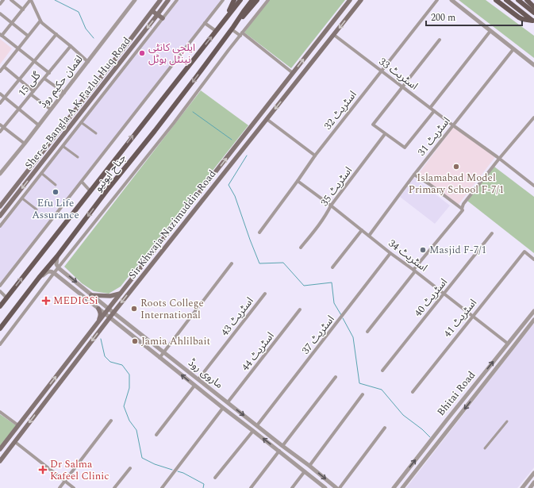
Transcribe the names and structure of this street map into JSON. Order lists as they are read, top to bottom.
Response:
{
  "streets": {
    "main road": ["Sher-e-Bangla A K Fazlul Huq Road", "جناح ایونیو", "Sir Khwaja Nazimuddin Road"],
    "street": [
      "اسٹریٹ 33",
      "لقمان حکیم روڈ",
      "گلی 15",
      "اسٹریٹ 32",
      "اسٹریٹ 31",
      "اسٹریٹ 35",
      "اسٹریٹ 34",
      "اسٹریٹ 40",
      "اسٹریٹ 43",
      "اسٹریٹ 41",
      "اسٹریٹ 37",
      "اسٹریٹ 44",
      "ماروی روڈ",
      "Bhitai Road"
    ]
  },
  "crossings": [
    ["اسٹریٹ 33", "اسٹریٹ 32"],
    ["اسٹریٹ 33", "اسٹریٹ 31"],
    ["اسٹریٹ 33", "Sir Khwaja Nazimuddin Road"],
    ["اسٹریٹ 32", "اسٹریٹ 34"],
    ["اسٹریٹ 31", "اسٹریٹ 34"],
    ["اسٹریٹ 35", "اسٹریٹ 34"],
    ["Sir Khwaja Nazimuddin Road", "ماروی روڈ"],
    ["اسٹریٹ 34", "اسٹریٹ 40"],
    ["اسٹریٹ 34", "اسٹریٹ 41"],
    ["اسٹریٹ 34", "اسٹریٹ 37"],
    ["اسٹریٹ 34", "Bhitai Road"],
    ["اسٹریٹ 43", "ماروی روڈ"],
    ["اسٹریٹ 37", "ماروی روڈ"],
    ["اسٹریٹ 44", "ماروی روڈ"]
  ],
  "places": {
    "other": [
      "ایلچی کانٹی نینٹل ہوٹل",
      "Islamabad Model Primary School F-7/1",
      "Efu Life Assurance",
      "Masjid F-7/1",
      "Roots College International",
      "Jamia Ahlilbait"
    ],
    "health": ["MEDICSi", "Dr Salma Kafeel Clinic"]
  },
  "scale_bar": "200 m"
}
